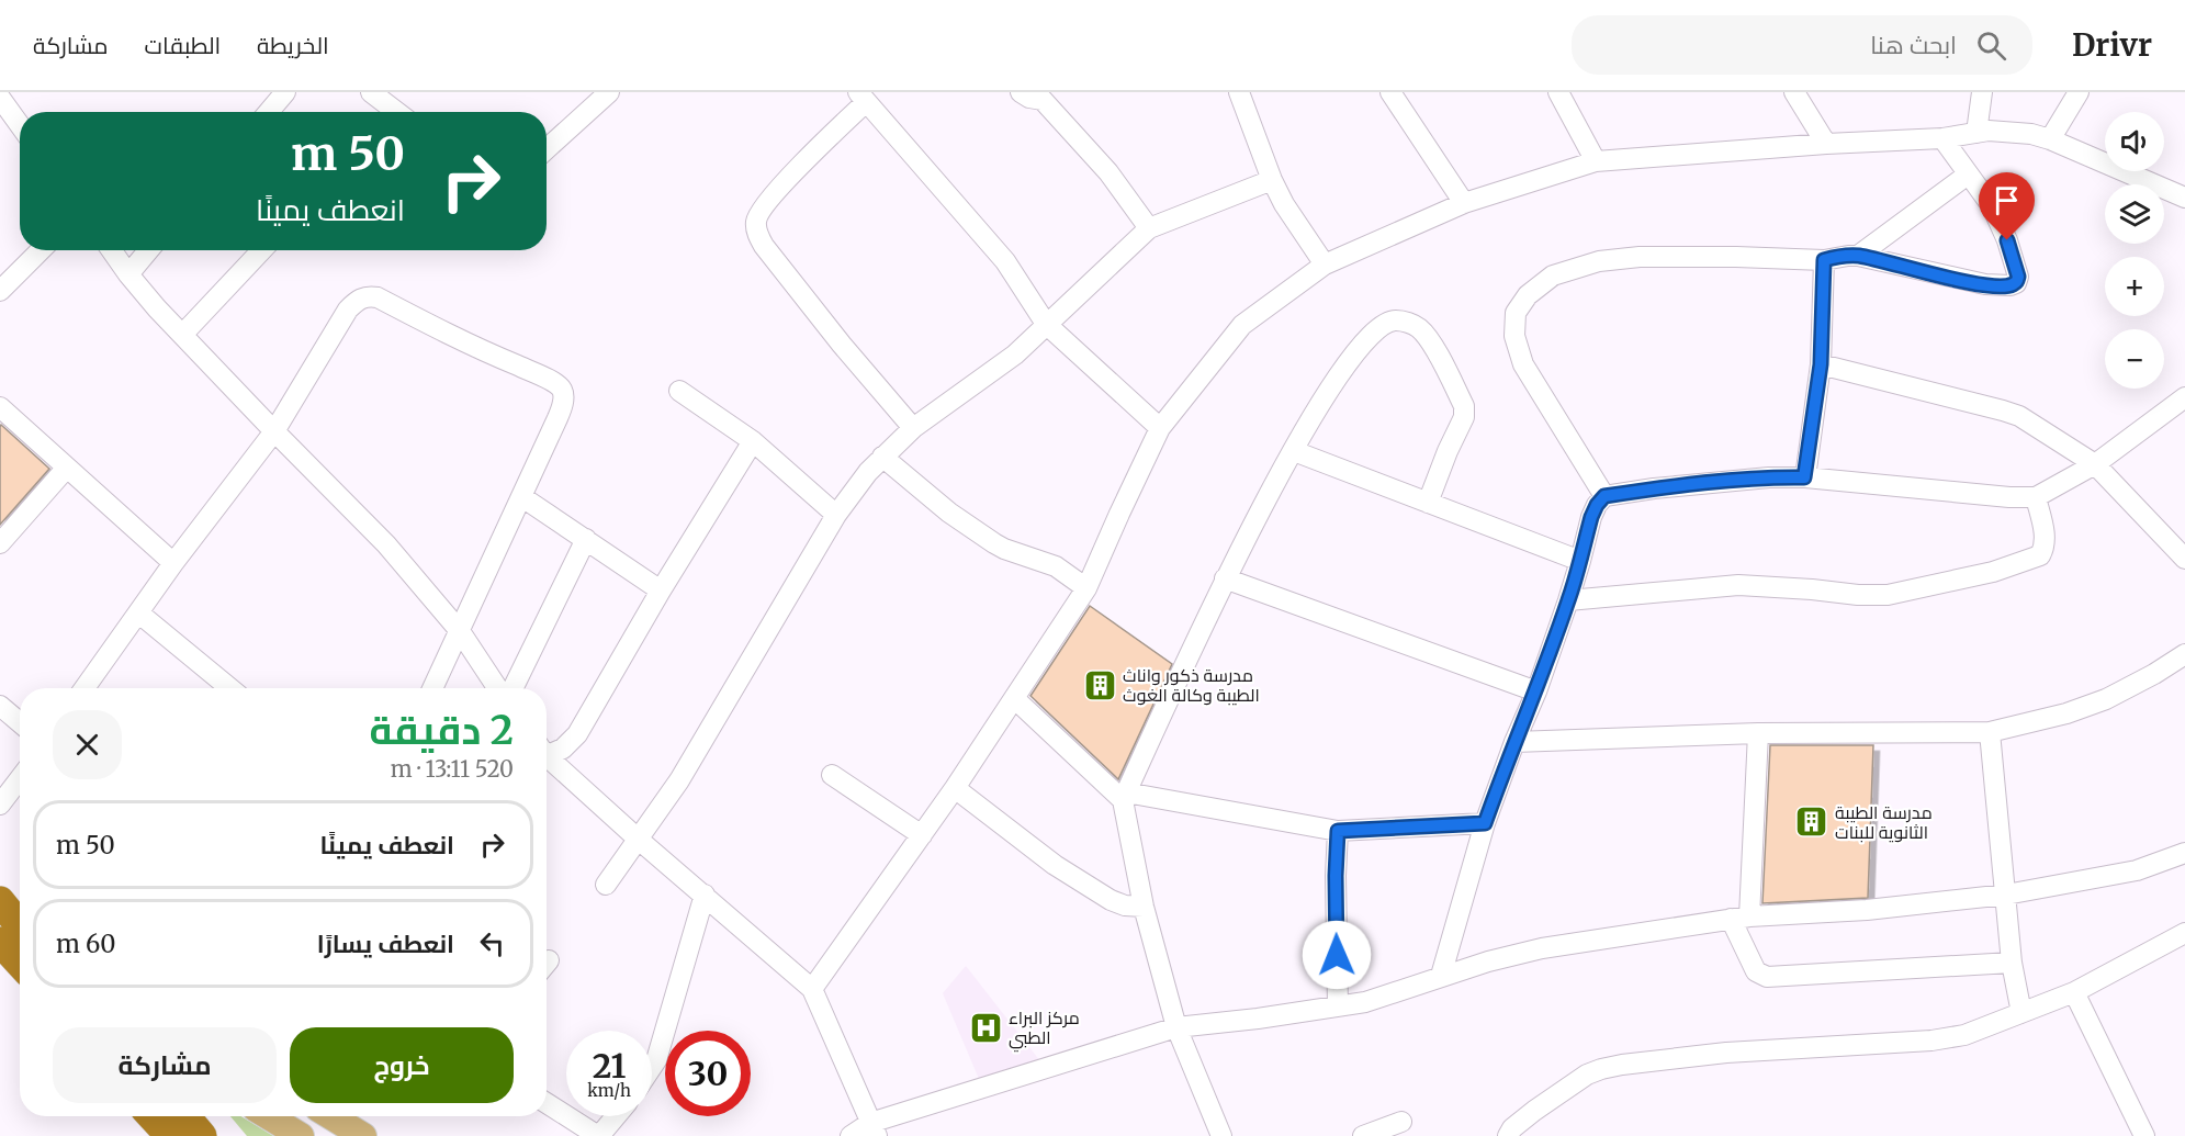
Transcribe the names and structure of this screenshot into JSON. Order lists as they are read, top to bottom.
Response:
{
  "places": {
    "building": ["مدرسة ذكور واناث الطيبة وكالة الغوث", "مدرسة الطيبة الثانوية للبنات"],
    "hospital": ["مركز البراء الطبي"]
  },
  "page": {
    "header": "Drivr",
    "search": "ابحث هنا",
    "nav": ["الخريطة", "الطبقات", "مشاركة"],
    "map_buttons": ["+", "−"],
    "turn": ["50 m", "انعطف يمينًا"],
    "heading": ["2 دقيقة", "520 m · 13:11"],
    "list": [
      {
        "name": "انعطف يمينًا",
        "value": "50 m"
      },
      {
        "name": "انعطف يسارًا",
        "value": "60 m"
      }
    ],
    "buttons": ["خروج", "مشاركة"],
    "speed": "21 km/h",
    "limit": "30"
  }
}
